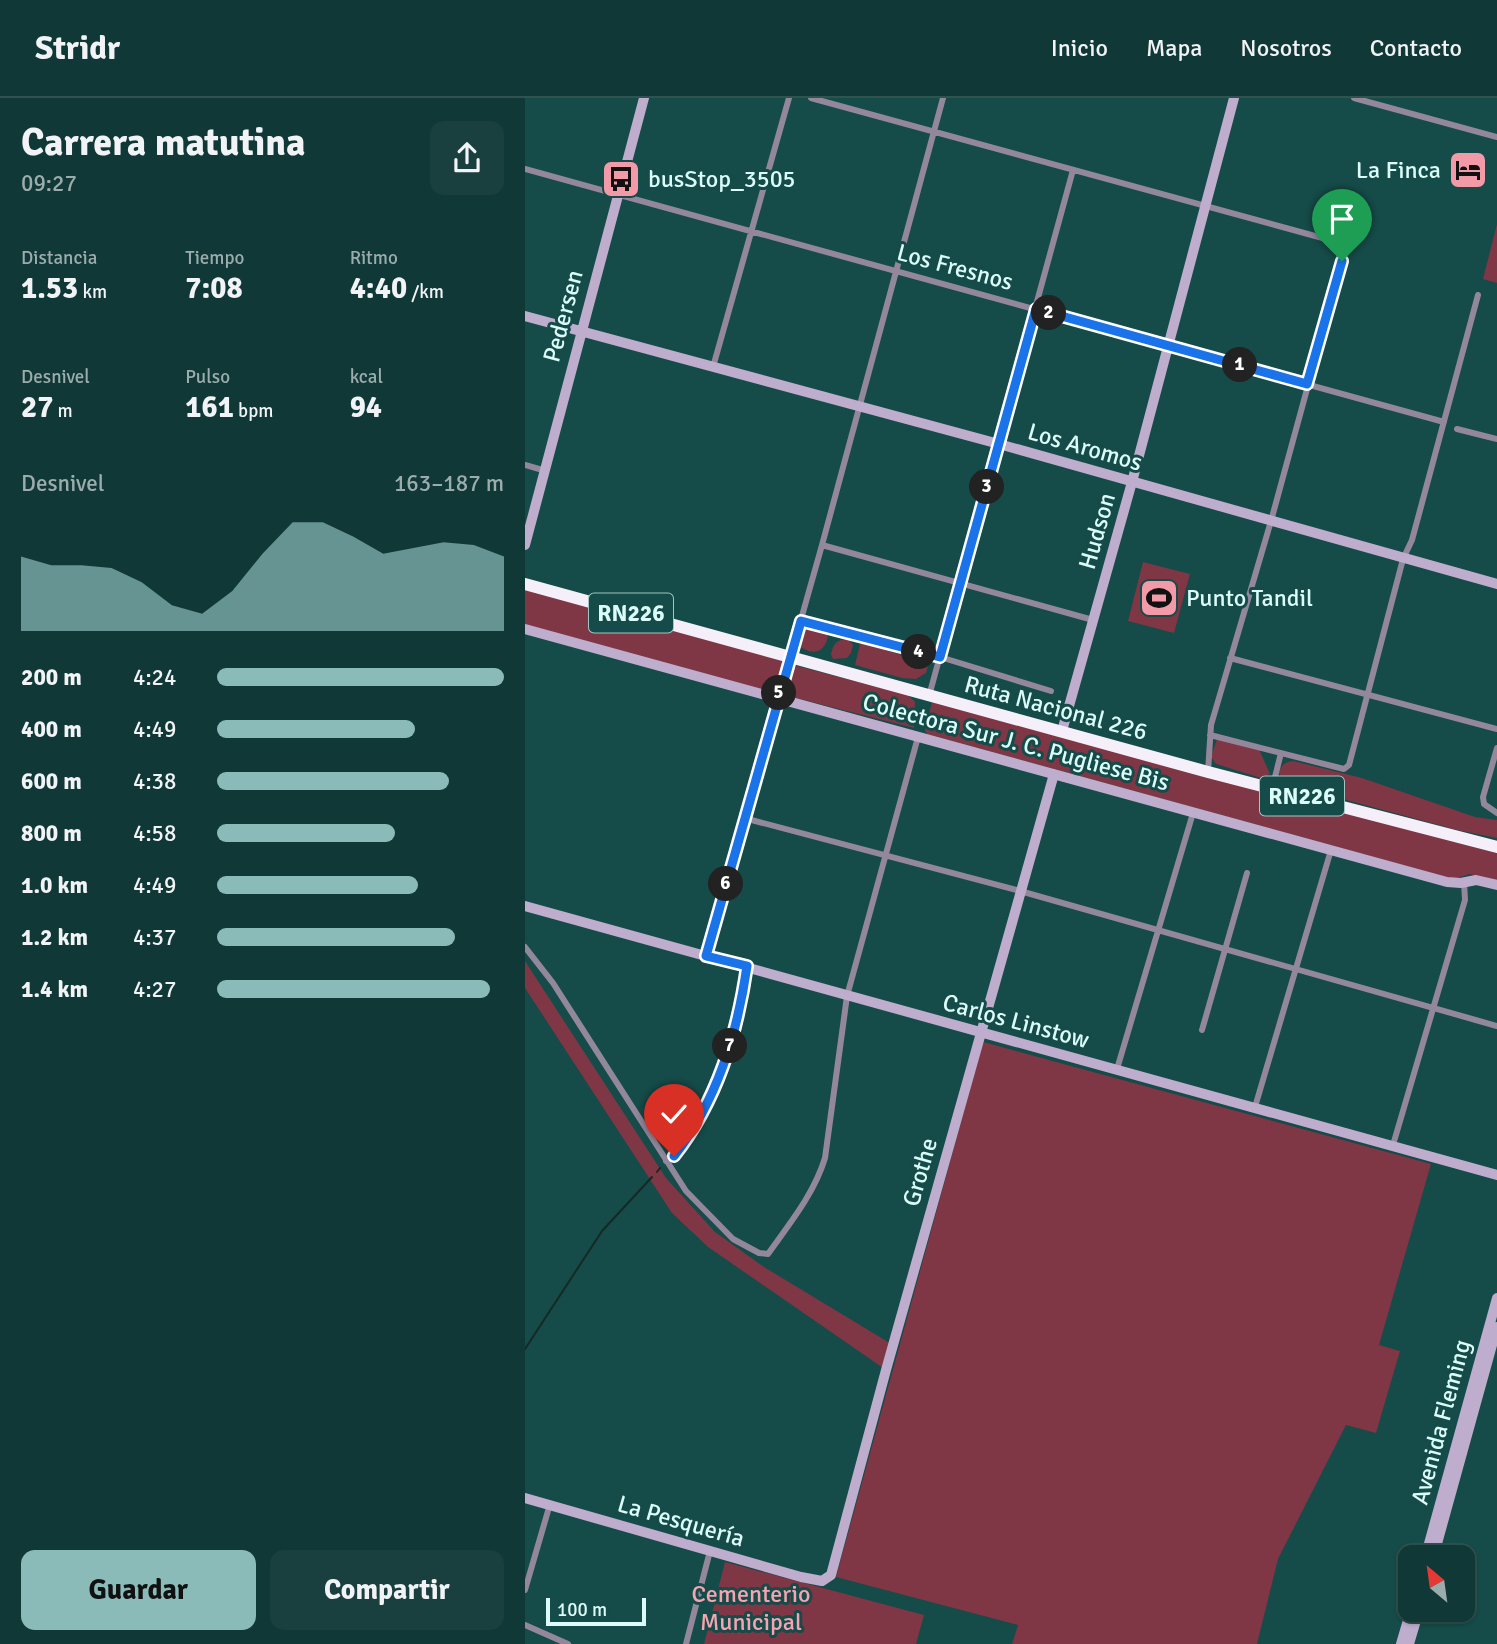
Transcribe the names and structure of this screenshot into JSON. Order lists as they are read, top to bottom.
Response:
{
  "streets": {
    "highway": ["RN226", "Ruta Nacional 226"],
    "street": [
      "Los Fresnos",
      "Pedersen",
      "Los Aromos",
      "Hudson",
      "Colectora Sur J. C. Pugliese Bis",
      "Carlos Linstow",
      "Grothe",
      "Avenida Fleming",
      "La Pesquería"
    ]
  },
  "crossings": [
    ["Los Fresnos", "Pedersen"],
    ["Los Fresnos", "Hudson"],
    ["Pedersen", "Los Aromos"],
    ["Los Aromos", "Hudson"],
    ["Hudson", "Ruta Nacional 226"],
    ["Colectora Sur J. C. Pugliese Bis", "Grothe"],
    ["Carlos Linstow", "Grothe"],
    ["Grothe", "La Pesquería"]
  ],
  "parks": ["Cementerio Municipal"],
  "places": {
    "hotel": ["La Finca"],
    "bus stop": ["busStop_3505"],
    "sports": ["Punto Tandil"]
  },
  "scale_bar": "100 m",
  "north": "top left",
  "page": {
    "header": "Stridr",
    "nav": [
      "Inicio",
      "Mapa",
      "Nosotros",
      "Contacto"
    ],
    "heading": ["Carrera matutina", "09:27"],
    "stats": [
      ["Distancia", "1.53 km"],
      ["Tiempo", "7:08"],
      ["Ritmo", "4:40 /km"],
      ["Desnivel", "27 m"],
      ["Pulso", "161 bpm"],
      ["kcal", "94"]
    ],
    "pins": [
      "2",
      "1",
      "3",
      "4",
      "5",
      "6",
      "7"
    ],
    "chart": ["Desnivel", "163–187 m"],
    "list": [
      {
        "name": "200 m",
        "note": "4:24"
      },
      {
        "name": "400 m",
        "note": "4:49"
      },
      {
        "name": "600 m",
        "note": "4:38"
      },
      {
        "name": "800 m",
        "note": "4:58"
      },
      {
        "name": "1.0 km",
        "note": "4:49"
      },
      {
        "name": "1.2 km",
        "note": "4:37"
      },
      {
        "name": "1.4 km",
        "note": "4:27"
      }
    ],
    "buttons": ["Guardar", "Compartir"],
    "scale": "100 m"
  }
}
